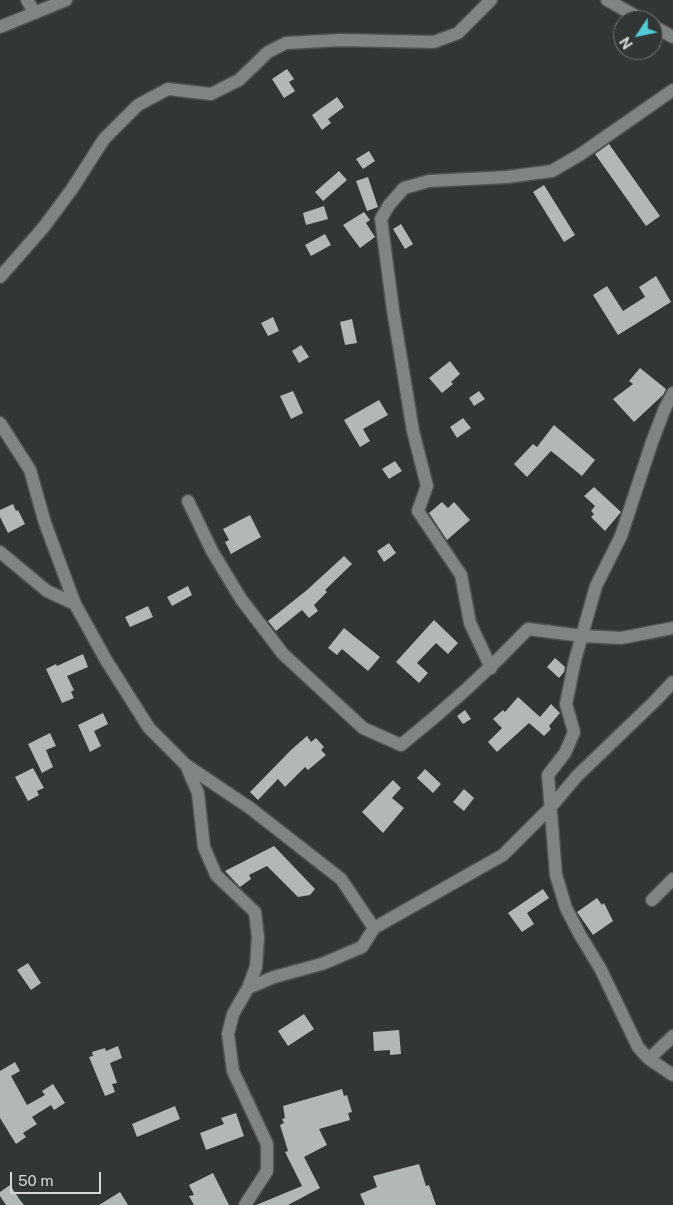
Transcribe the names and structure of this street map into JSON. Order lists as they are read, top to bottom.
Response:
{
  "scale_bar": "50 m",
  "north": "bottom left"
}
